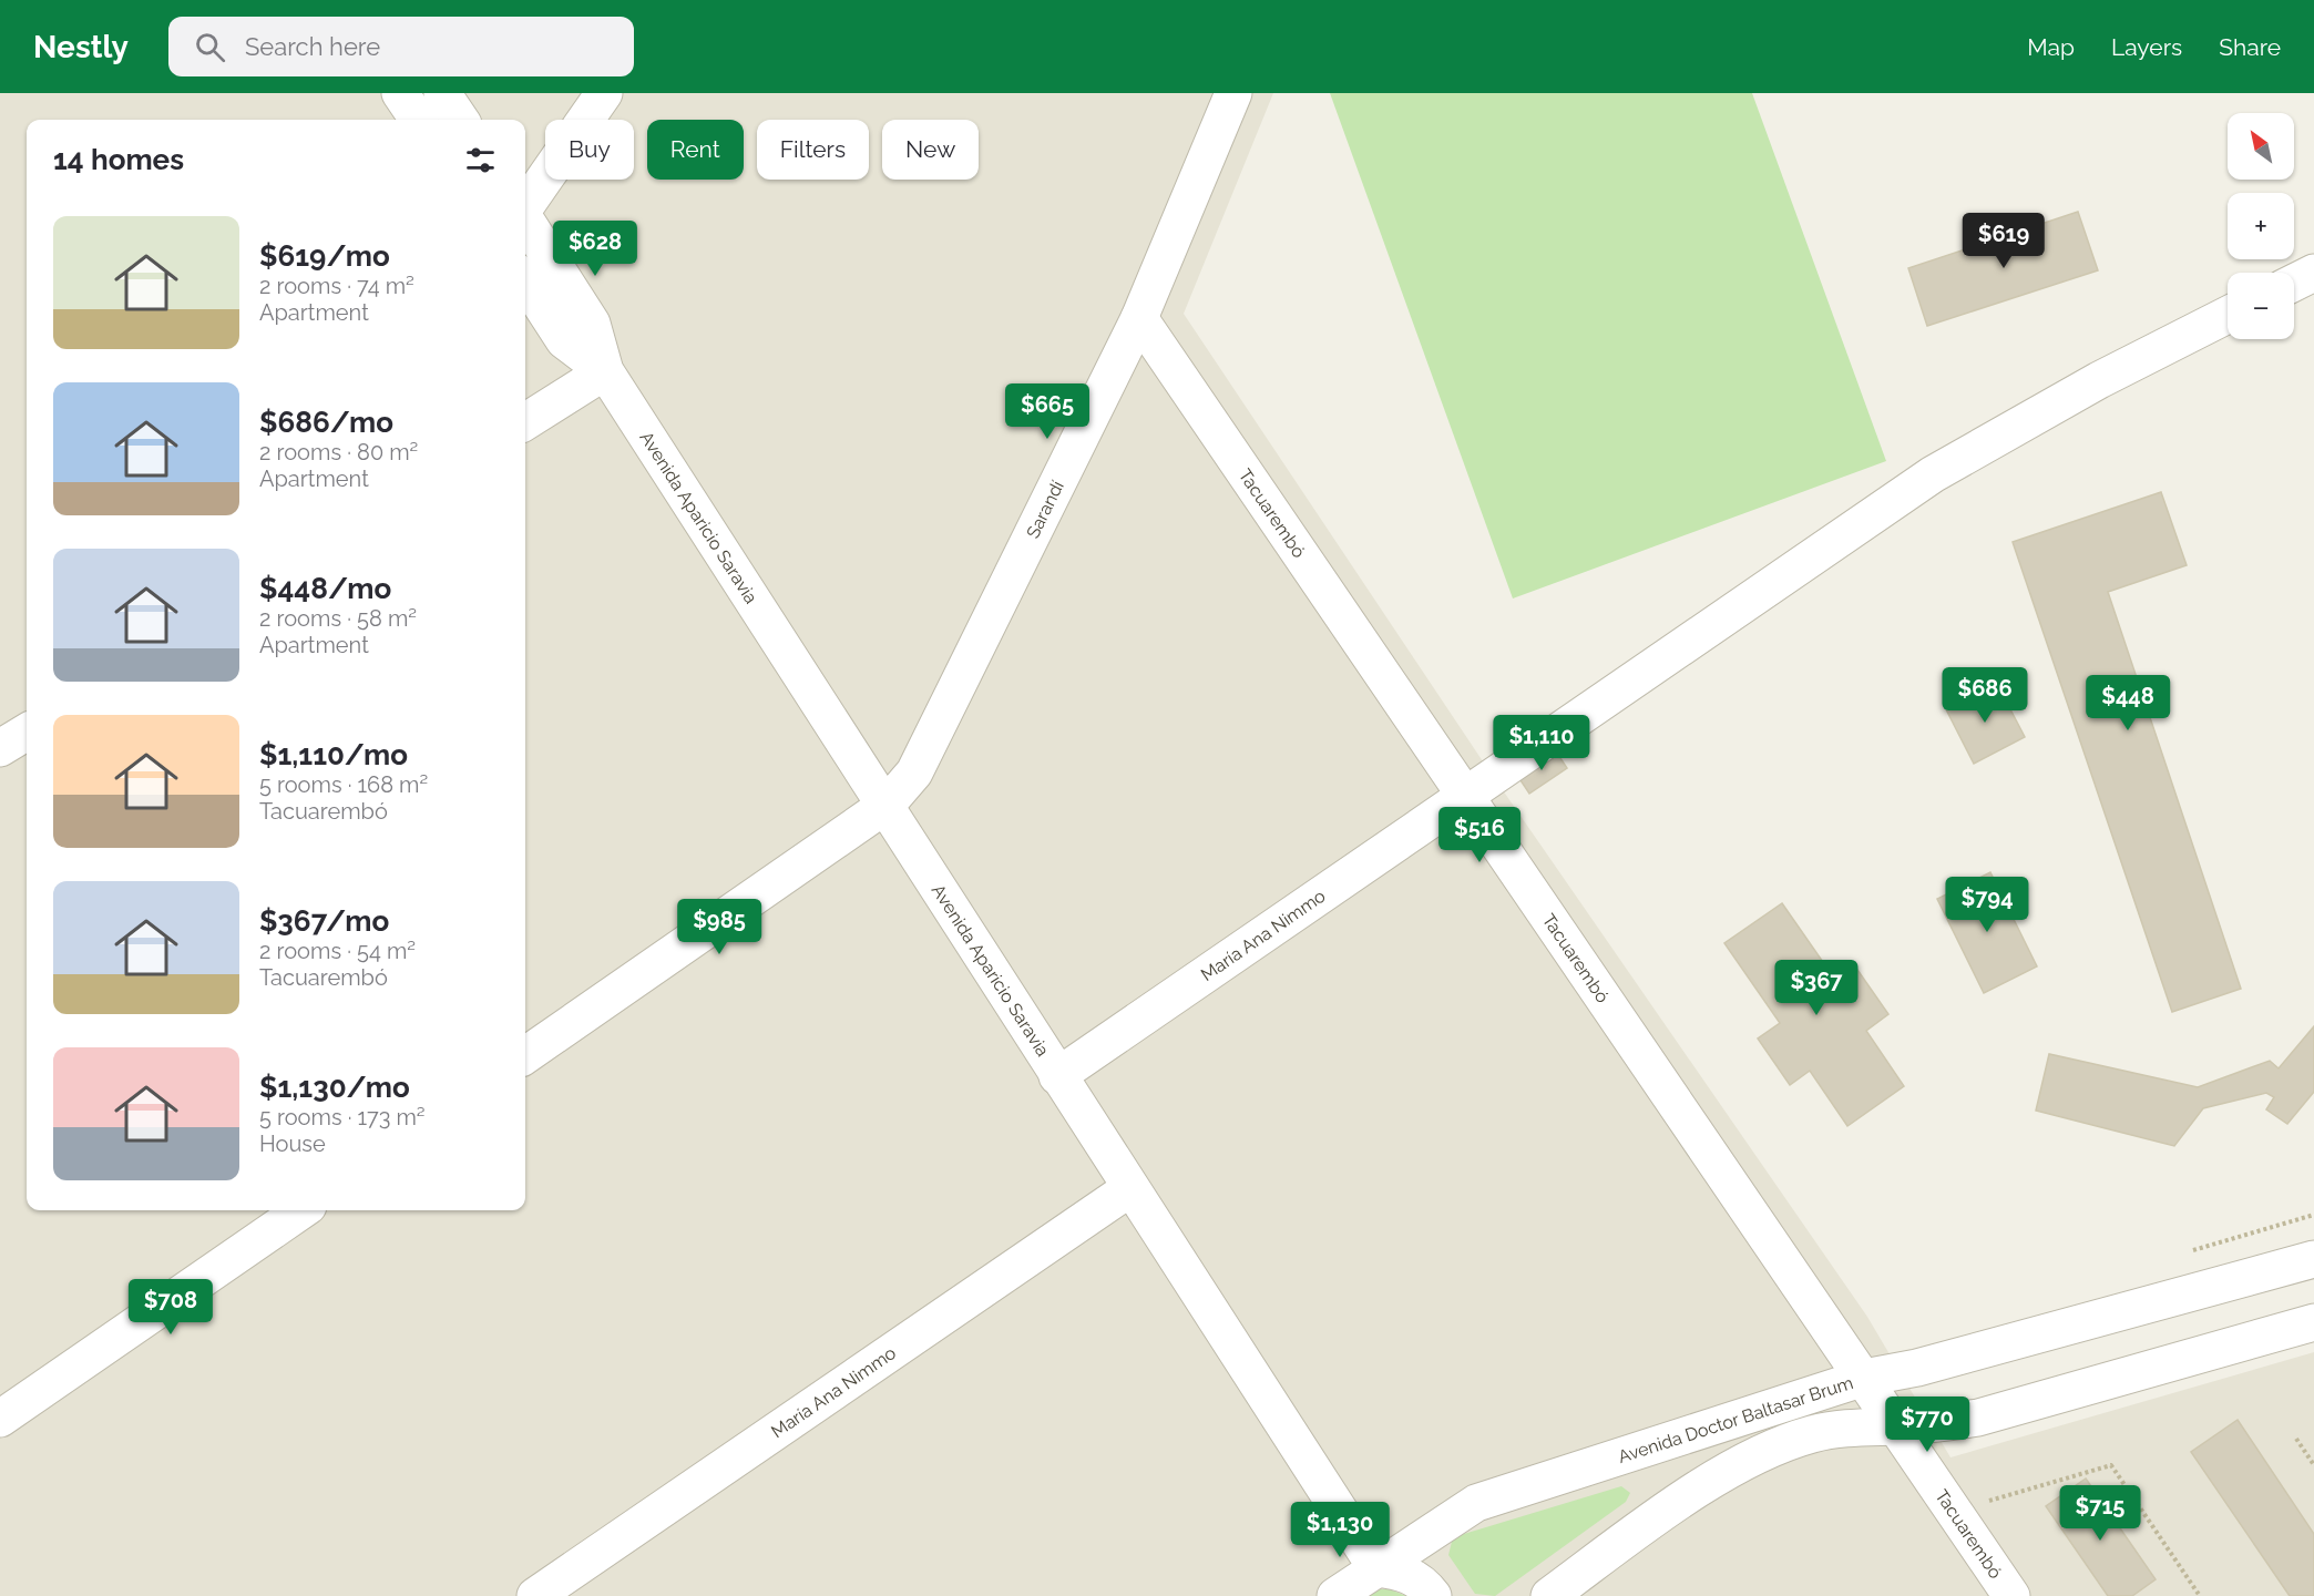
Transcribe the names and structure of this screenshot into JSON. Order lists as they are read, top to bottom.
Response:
{
  "streets": {
    "street": [
      "Sarandí",
      "Tacuarembó",
      "Avenida Aparicio Saravia",
      "María Ana Nimmo",
      "Avenida Doctor Baltasar Brum"
    ]
  },
  "crossings": [
    ["Sarandí", "Tacuarembó"],
    ["Sarandí", "Avenida Aparicio Saravia"],
    ["Tacuarembó", "María Ana Nimmo"],
    ["Tacuarembó", "Avenida Doctor Baltasar Brum"],
    ["Avenida Aparicio Saravia", "María Ana Nimmo"],
    ["Avenida Aparicio Saravia", "Avenida Doctor Baltasar Brum"]
  ],
  "north": "top left",
  "page": {
    "header": "Nestly",
    "search": "Search here",
    "nav": ["Map", "Layers", "Share"],
    "map_buttons": ["+", "−"],
    "chip": [
      "Buy",
      "Rent",
      "Filters",
      "New"
    ],
    "heading": "14 homes",
    "list": [
      {
        "name": "$619/mo",
        "note": "2 rooms · 74 m² · Apartment"
      },
      {
        "name": "$686/mo",
        "note": "2 rooms · 80 m² · Apartment"
      },
      {
        "name": "$448/mo",
        "note": "2 rooms · 58 m² · Apartment"
      },
      {
        "name": "$1,110/mo",
        "note": "5 rooms · 168 m² · Tacuarembó"
      },
      {
        "name": "$367/mo",
        "note": "2 rooms · 54 m² · Tacuarembó"
      },
      {
        "name": "$1,130/mo",
        "note": "5 rooms · 173 m² · House"
      }
    ],
    "price": [
      "$619",
      "$628",
      "$665",
      "$686",
      "$448",
      "$1,110",
      "$516",
      "$794",
      "$985",
      "$367",
      "$708",
      "$770",
      "$715",
      "$1,130"
    ]
  }
}
